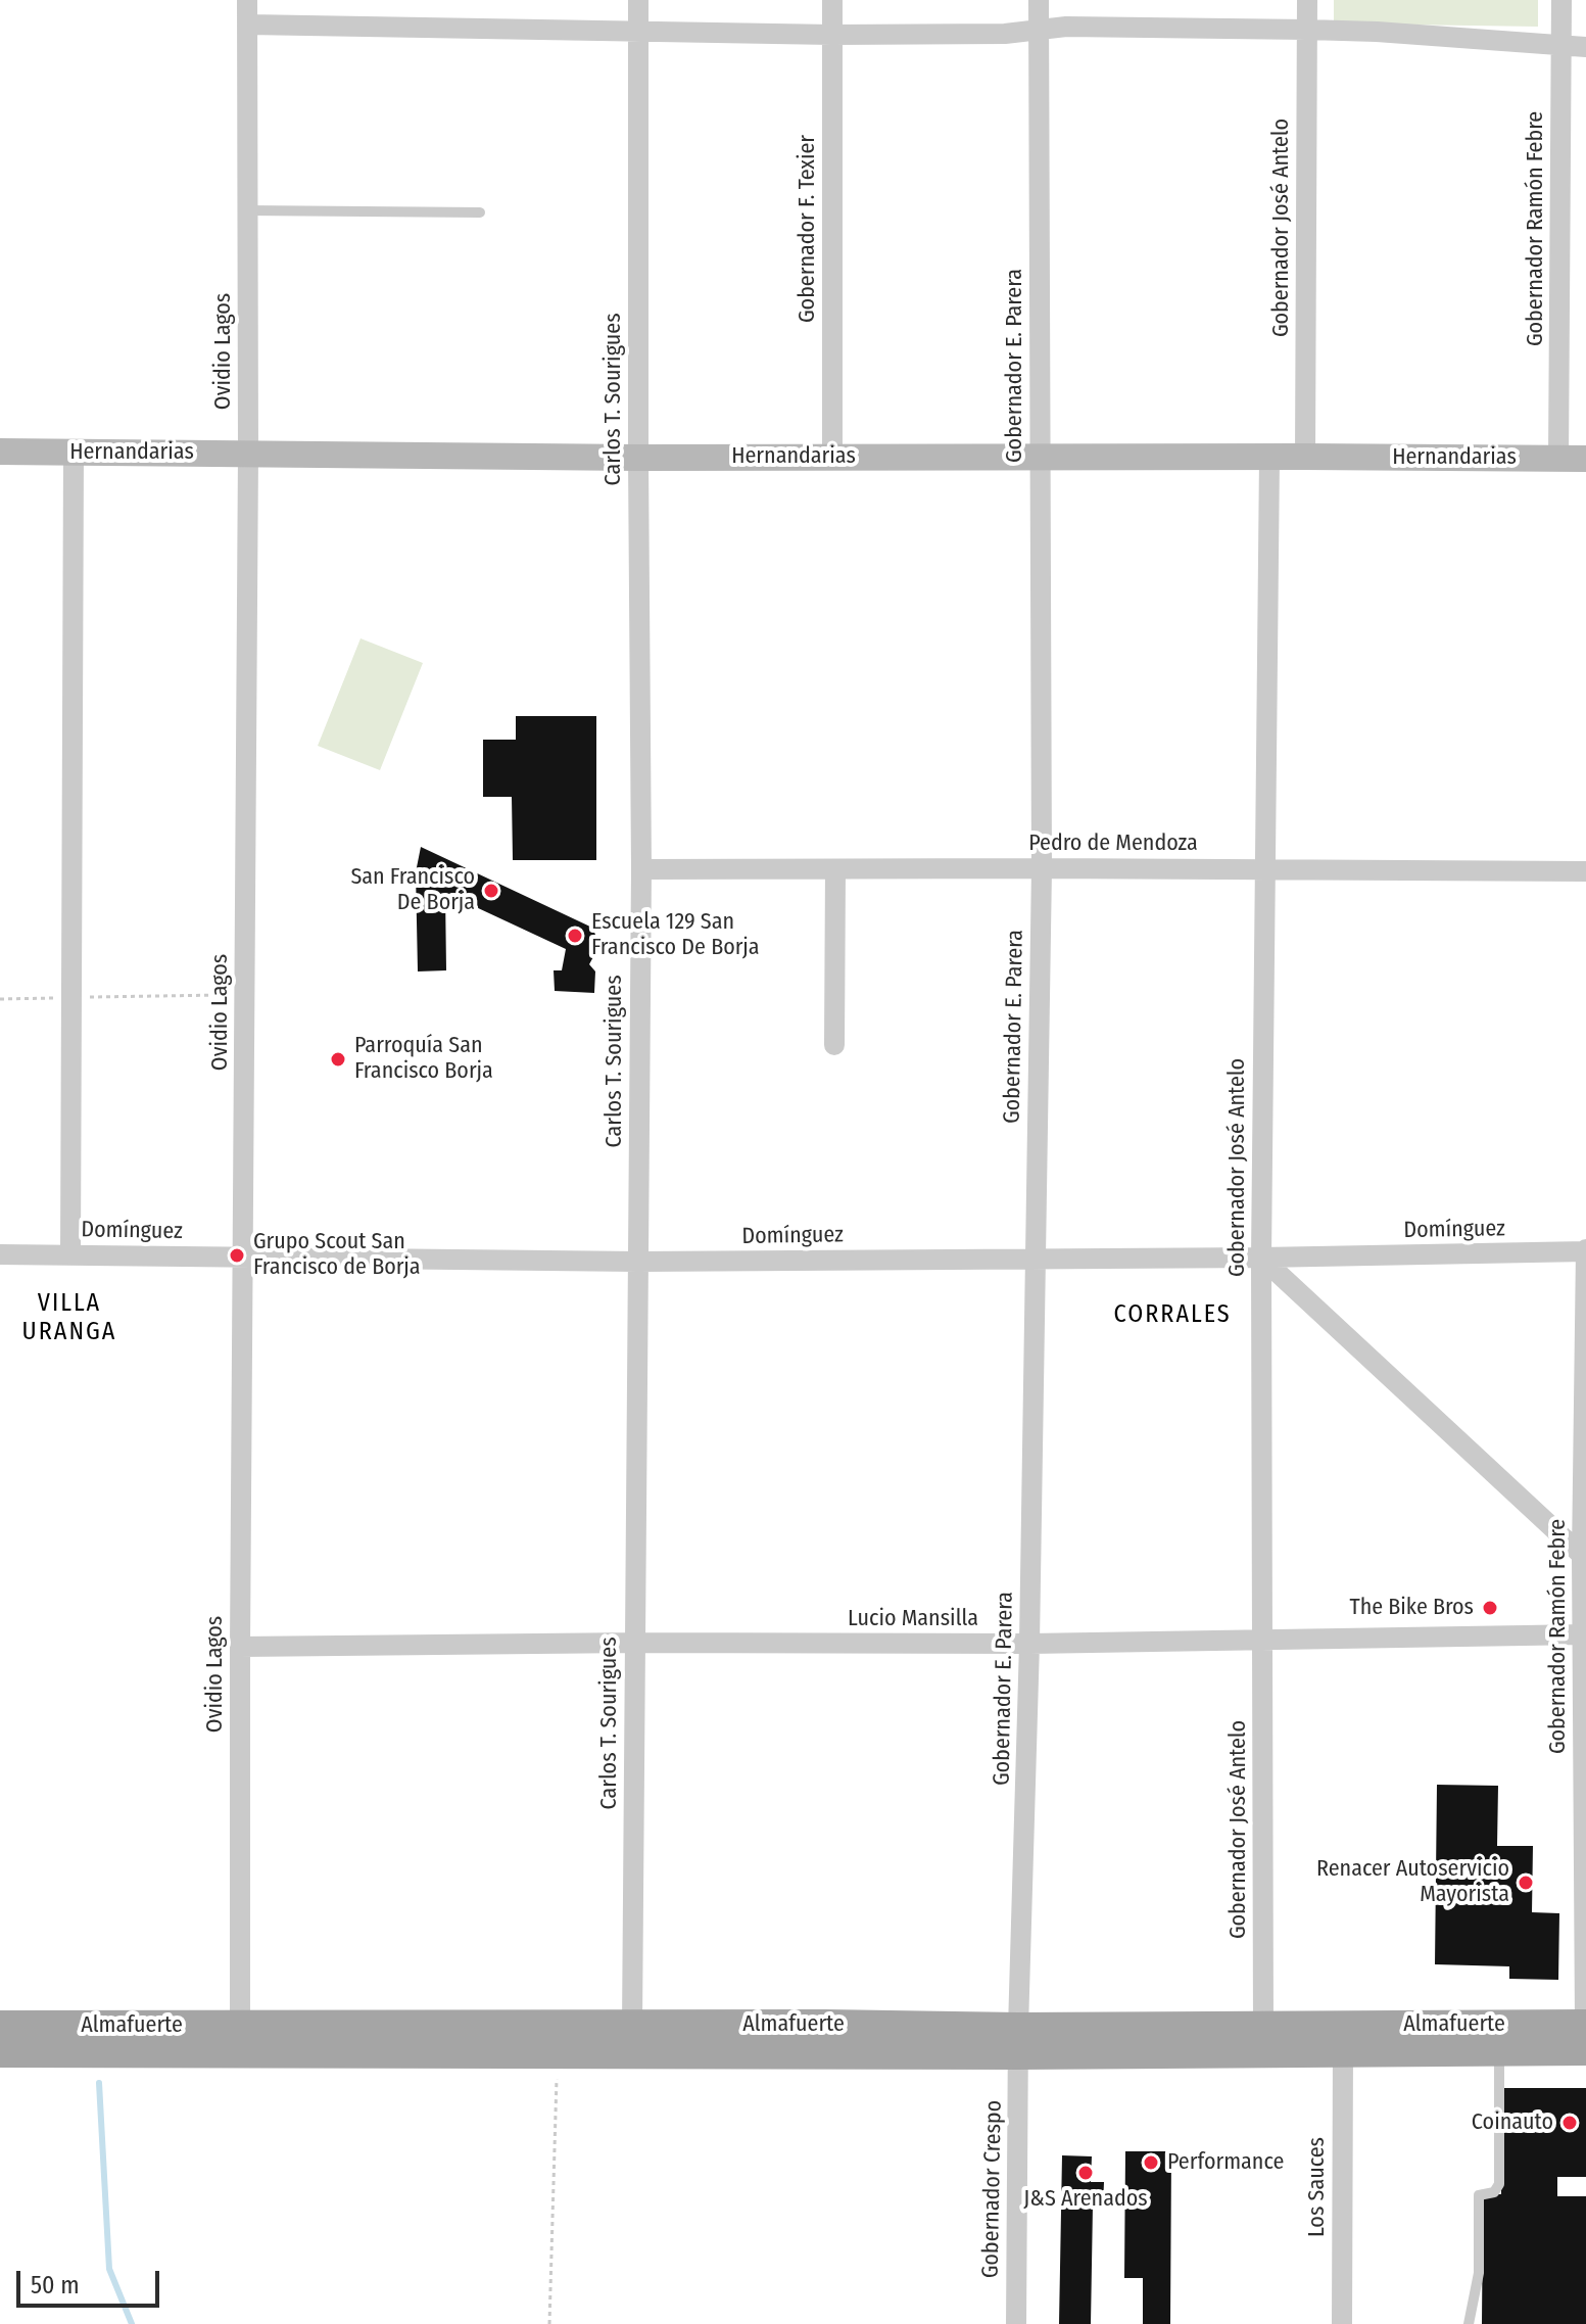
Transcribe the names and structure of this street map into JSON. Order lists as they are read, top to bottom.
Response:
{
  "streets": {
    "main road": ["Almafuerte"],
    "street": [
      "Gobernador José Antelo",
      "Gobernador F. Texier",
      "Gobernador Ramón Febre",
      "Ovidio Lagos",
      "Gobernador E. Parera",
      "Carlos T. Sourigues",
      "Hernandarias",
      "Pedro de Mendoza",
      "Domínguez",
      "Lucio Mansilla",
      "Los Sauces",
      "Gobernador Crespo"
    ]
  },
  "crossings": [
    ["Gobernador José Antelo", "Hernandarias"],
    ["Gobernador José Antelo", "Pedro de Mendoza"],
    ["Gobernador José Antelo", "Domínguez"],
    ["Gobernador José Antelo", "Lucio Mansilla"],
    ["Gobernador José Antelo", "Almafuerte"],
    ["Gobernador F. Texier", "Hernandarias"],
    ["Gobernador Ramón Febre", "Hernandarias"],
    ["Gobernador Ramón Febre", "Domínguez"],
    ["Gobernador Ramón Febre", "Lucio Mansilla"],
    ["Gobernador Ramón Febre", "Almafuerte"],
    ["Ovidio Lagos", "Hernandarias"],
    ["Ovidio Lagos", "Domínguez"],
    ["Ovidio Lagos", "Lucio Mansilla"],
    ["Ovidio Lagos", "Almafuerte"],
    ["Gobernador E. Parera", "Hernandarias"],
    ["Gobernador E. Parera", "Pedro de Mendoza"],
    ["Gobernador E. Parera", "Domínguez"],
    ["Gobernador E. Parera", "Lucio Mansilla"],
    ["Gobernador E. Parera", "Almafuerte"],
    ["Gobernador E. Parera", "Gobernador Crespo"],
    ["Carlos T. Sourigues", "Hernandarias"],
    ["Carlos T. Sourigues", "Pedro de Mendoza"],
    ["Carlos T. Sourigues", "Domínguez"],
    ["Carlos T. Sourigues", "Lucio Mansilla"],
    ["Carlos T. Sourigues", "Almafuerte"],
    ["Almafuerte", "Los Sauces"],
    ["Almafuerte", "Gobernador Crespo"]
  ],
  "districts": ["VILLA URANGA", "CORRALES"],
  "places": [
    "San Francisco De Borja",
    "Escuela 129 San Francisco De Borja",
    "Parroquía San Francisco Borja",
    "Grupo Scout San Francisco de Borja",
    "The Bike Bros",
    "Renacer Autoservicio Mayorista",
    "Coinauto",
    "Performance",
    "J&S Arenados"
  ],
  "scale_bar": "50 m"
}
